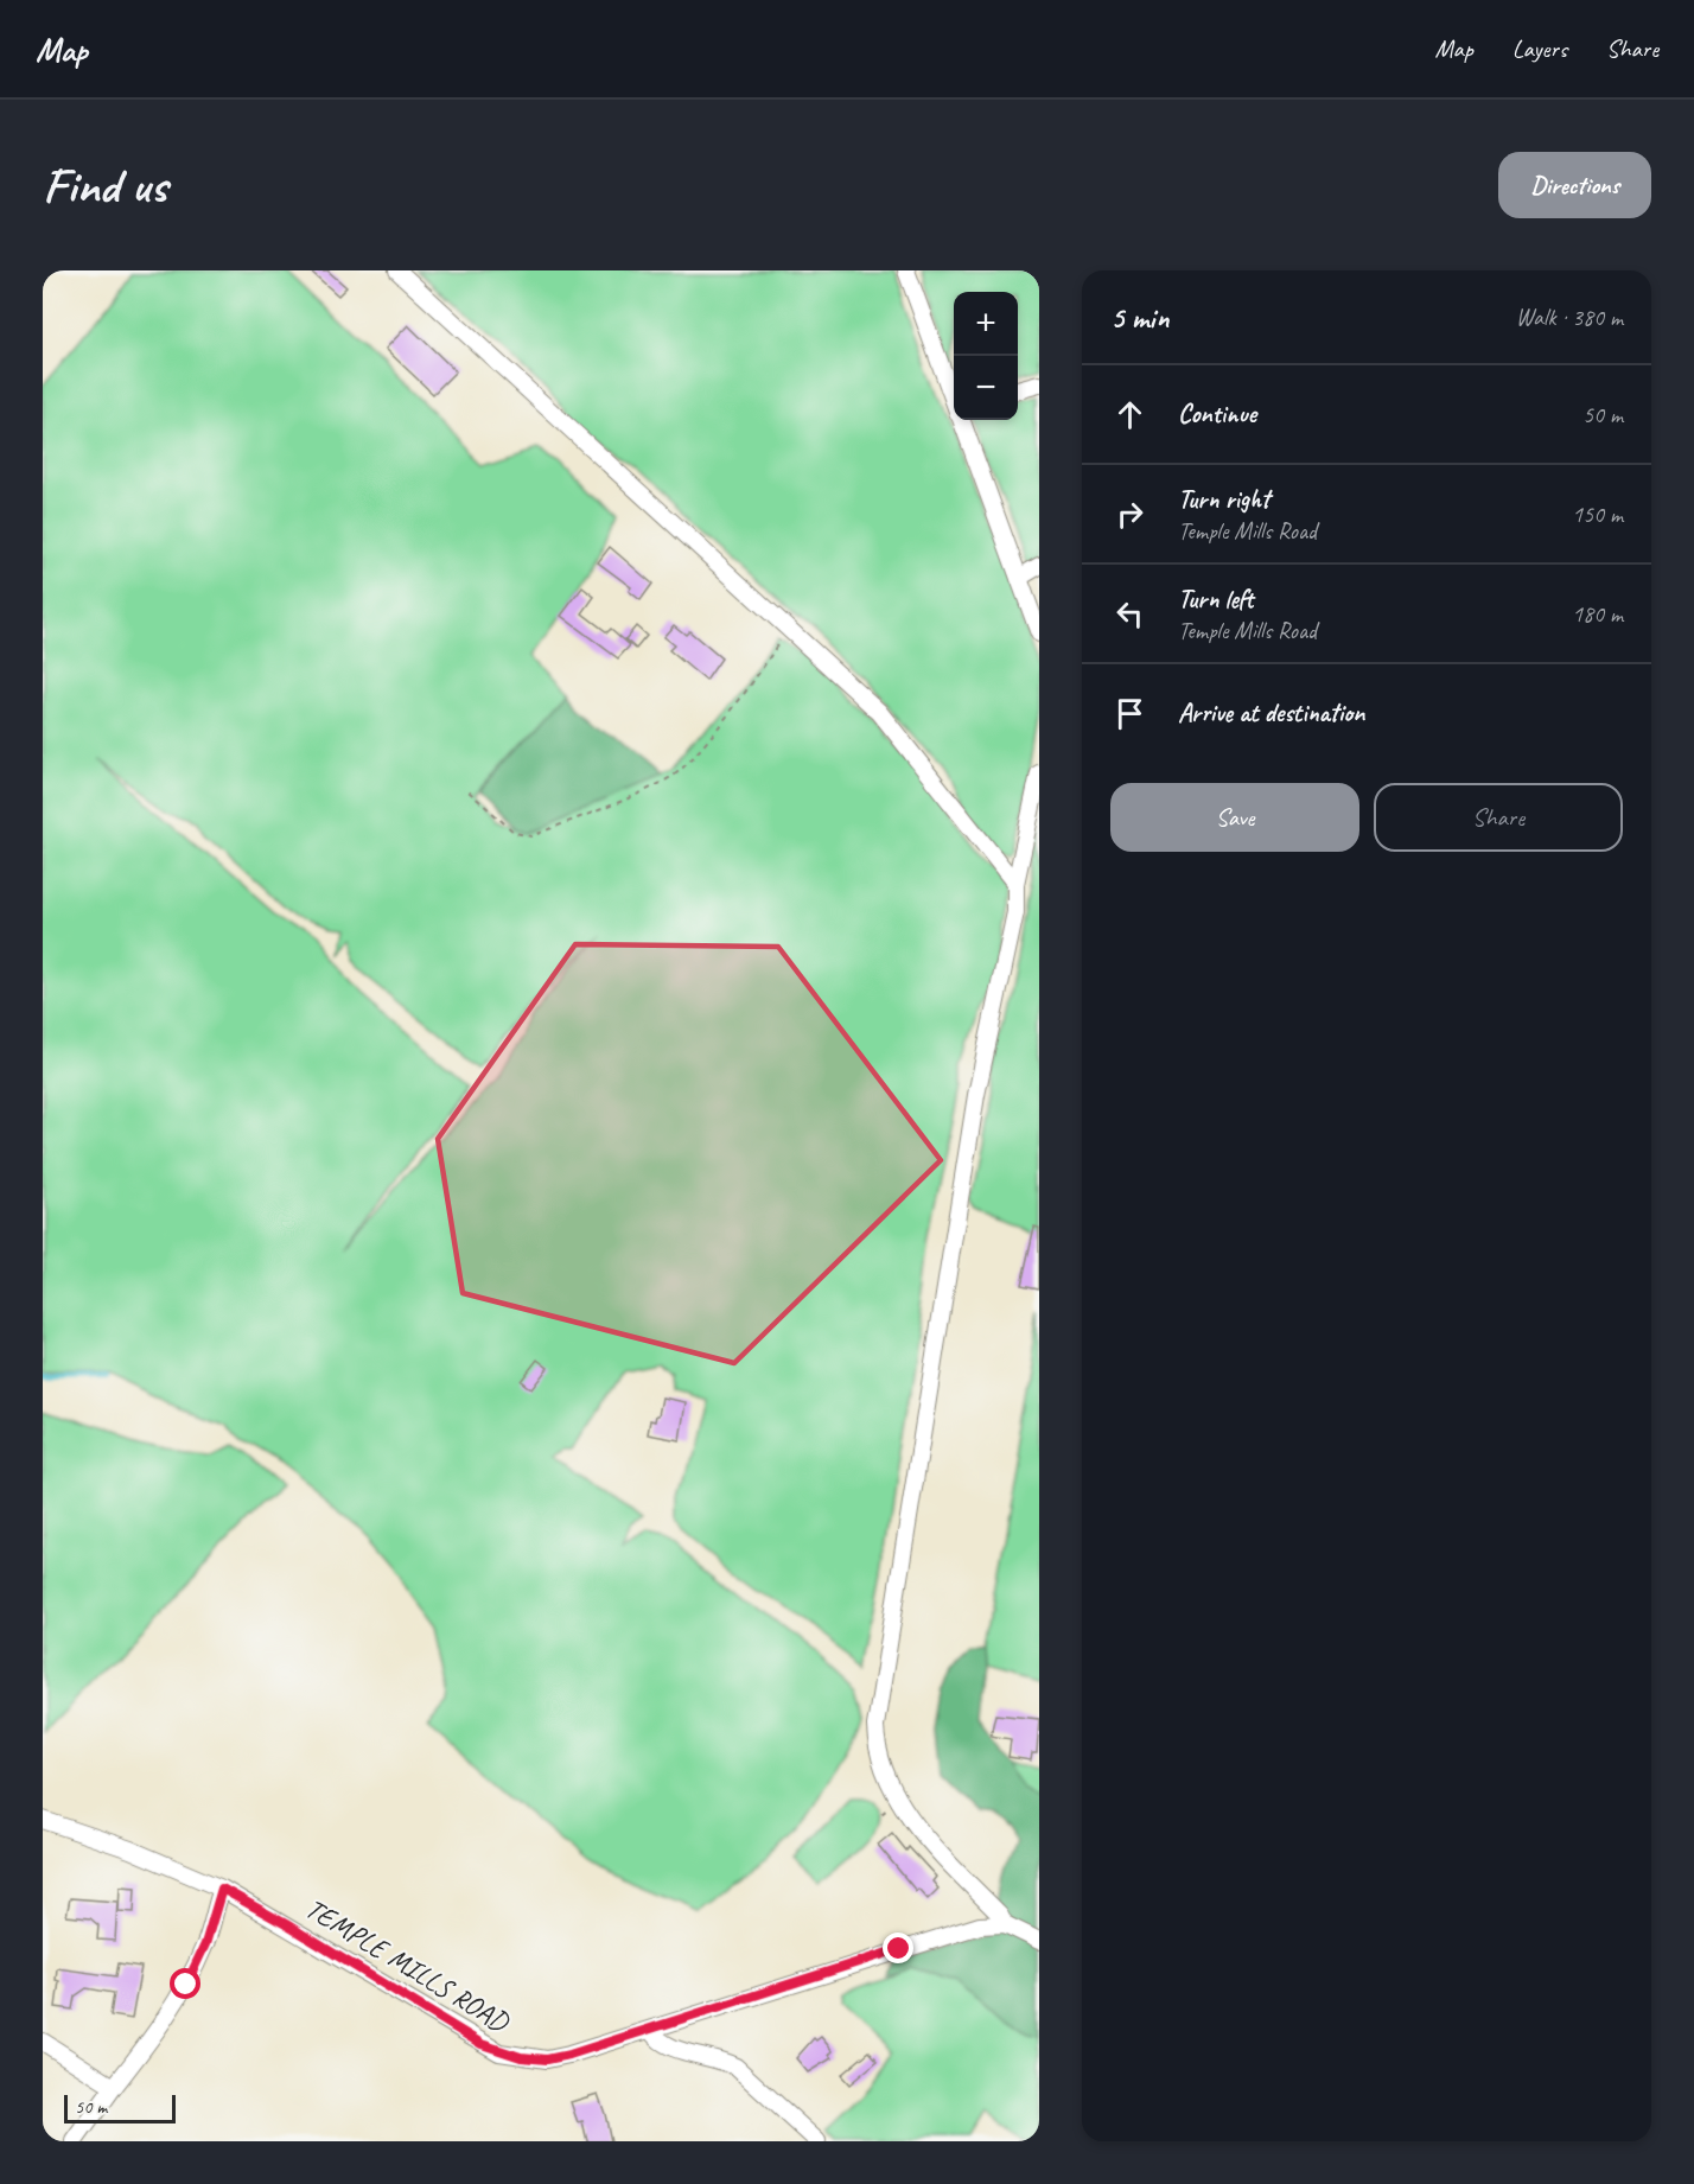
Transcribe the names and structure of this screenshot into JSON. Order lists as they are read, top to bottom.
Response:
{
  "streets": {
    "street": ["TEMPLE MILLS ROAD"]
  },
  "scale_bar": "50 m",
  "page": {
    "header": "Map",
    "nav": ["Map", "Layers", "Share"],
    "buttons": [
      "Directions",
      ["Save", "Share"]
    ],
    "title": "Find us",
    "heading": ["5 min", "Walk · 380 m"],
    "map_buttons": ["+", "−"],
    "list": [
      ["Continue", "50 m"],
      ["Turn right", "Temple Mills Road", "150 m"],
      ["Turn left", "Temple Mills Road", "180 m"],
      "Arrive at destination"
    ],
    "scale": "50 m"
  }
}
